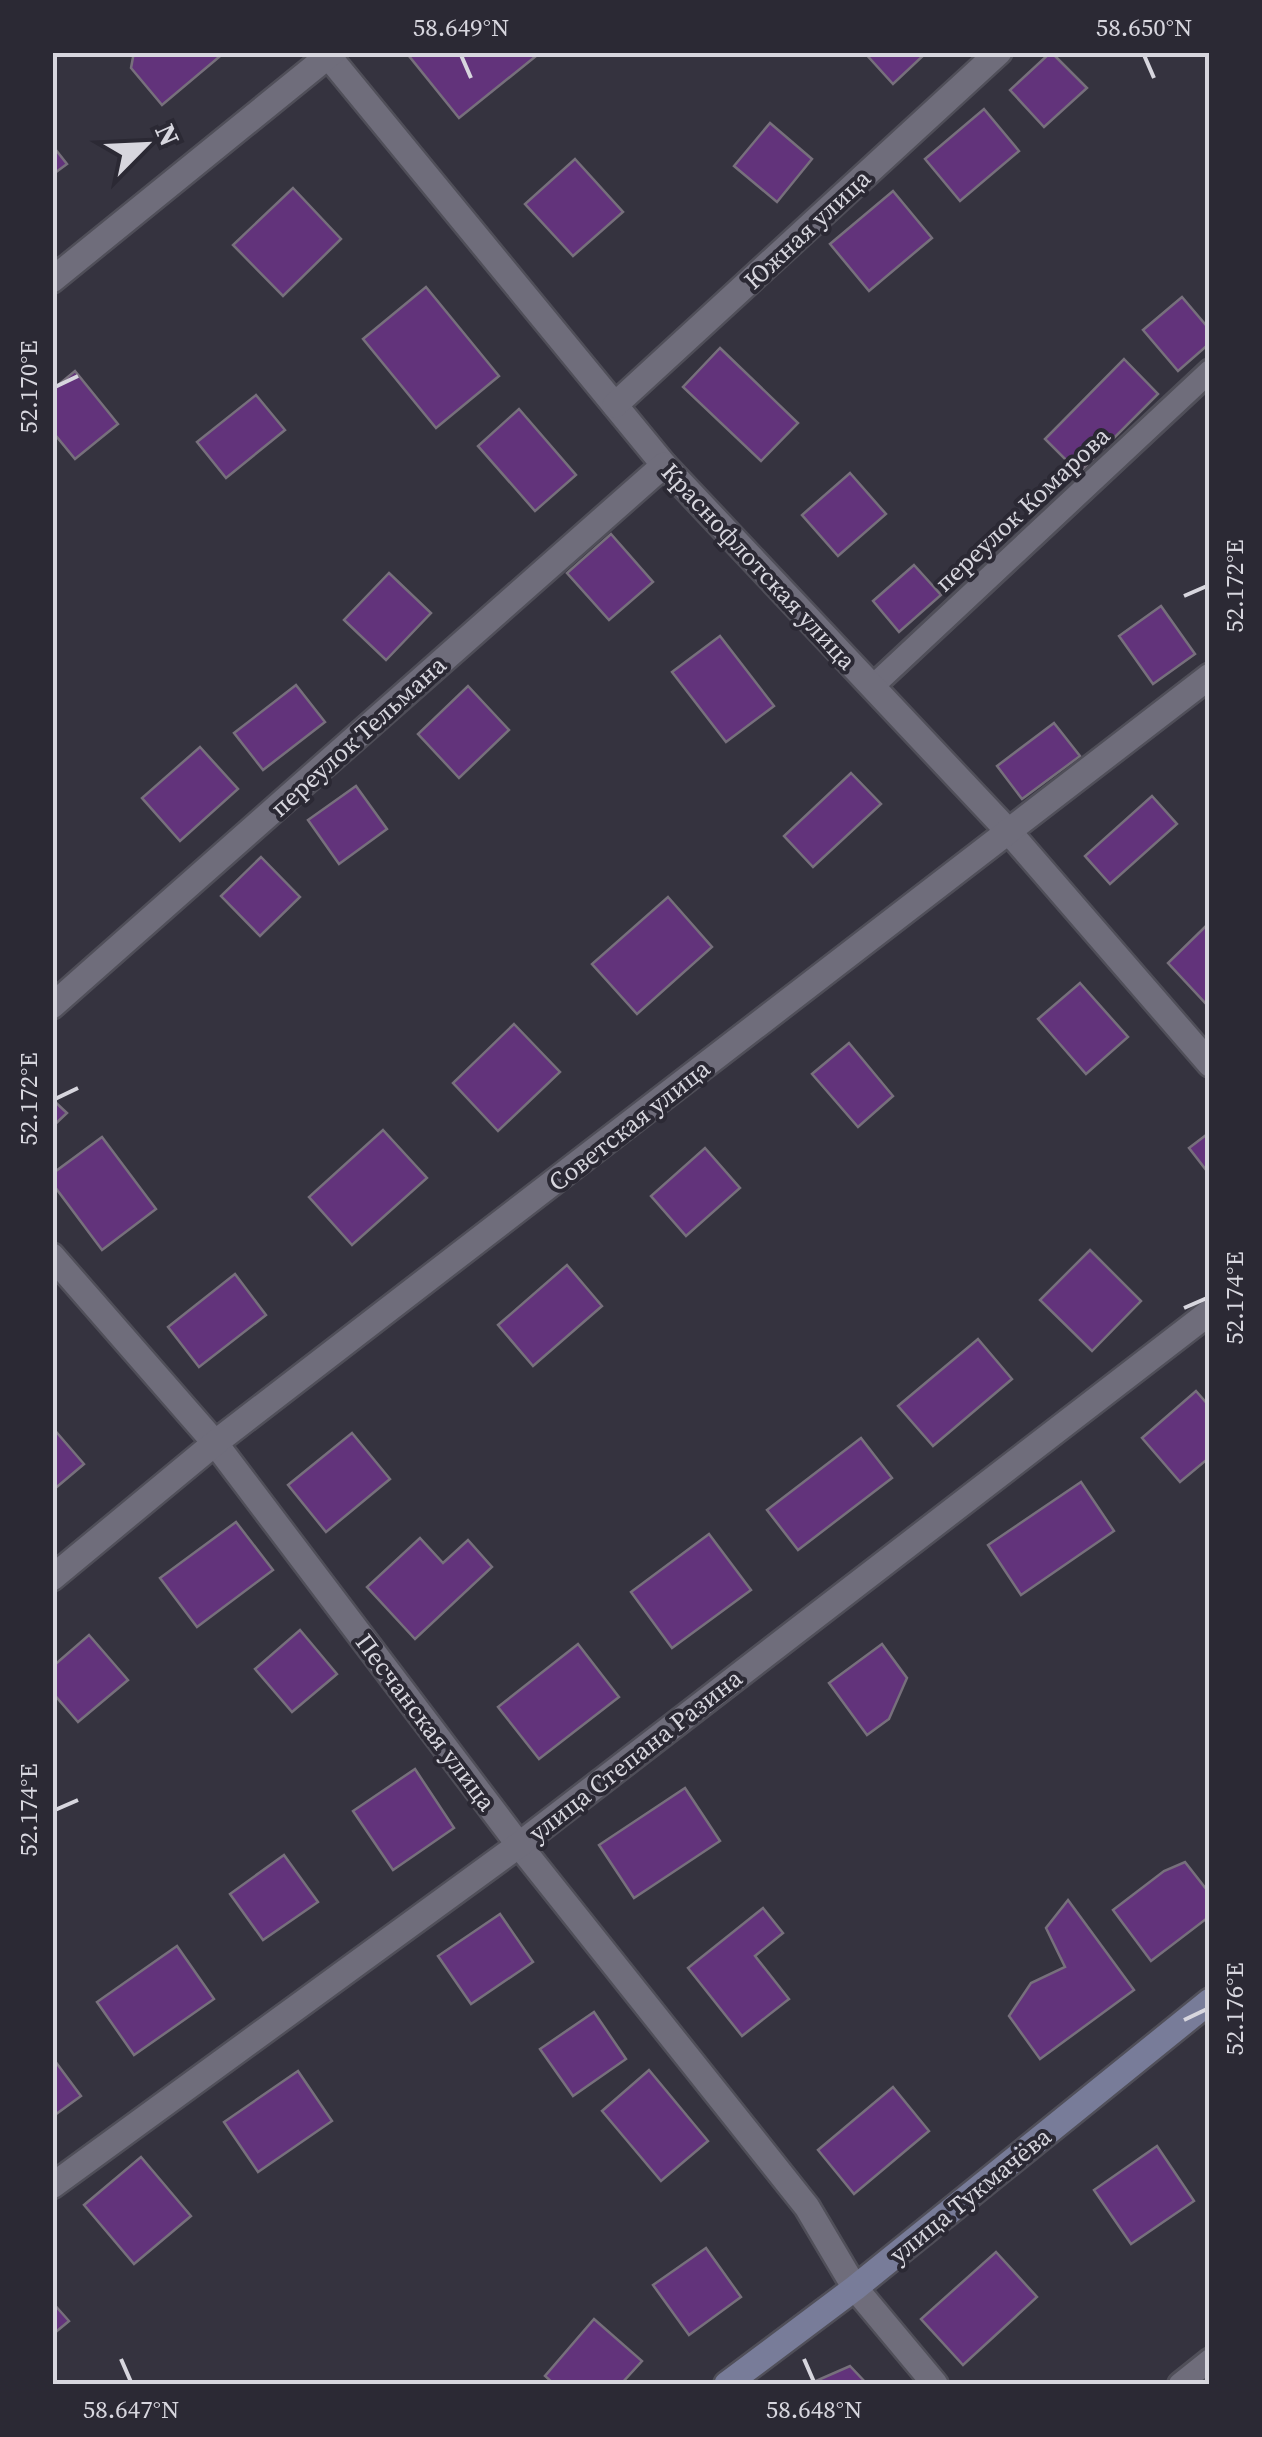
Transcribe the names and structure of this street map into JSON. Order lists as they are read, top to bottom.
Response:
{
  "streets": {
    "street": [
      "Южная улица",
      "Краснофлотская улица",
      "переулок Тельмана",
      "Советская улица",
      "Песчанская улица",
      "улица Степана Разина",
      "улица Тукмачёва"
    ],
    "lane": ["переулок Комарова"]
  },
  "crossings": [
    ["Южная улица", "Краснофлотская улица"],
    ["переулок Комарова", "Краснофлотская улица"],
    ["Краснофлотская улица", "переулок Тельмана"],
    ["Краснофлотская улица", "Советская улица"],
    ["Советская улица", "Песчанская улица"],
    ["Песчанская улица", "улица Степана Разина"],
    ["Песчанская улица", "улица Тукмачёва"]
  ],
  "north": "top right",
  "coordinates": [
    "58.649°N",
    "58.650°N",
    "52.170°E",
    "52.172°E",
    "52.174°E",
    "52.176°E",
    "58.647°N",
    "58.648°N"
  ]
}
